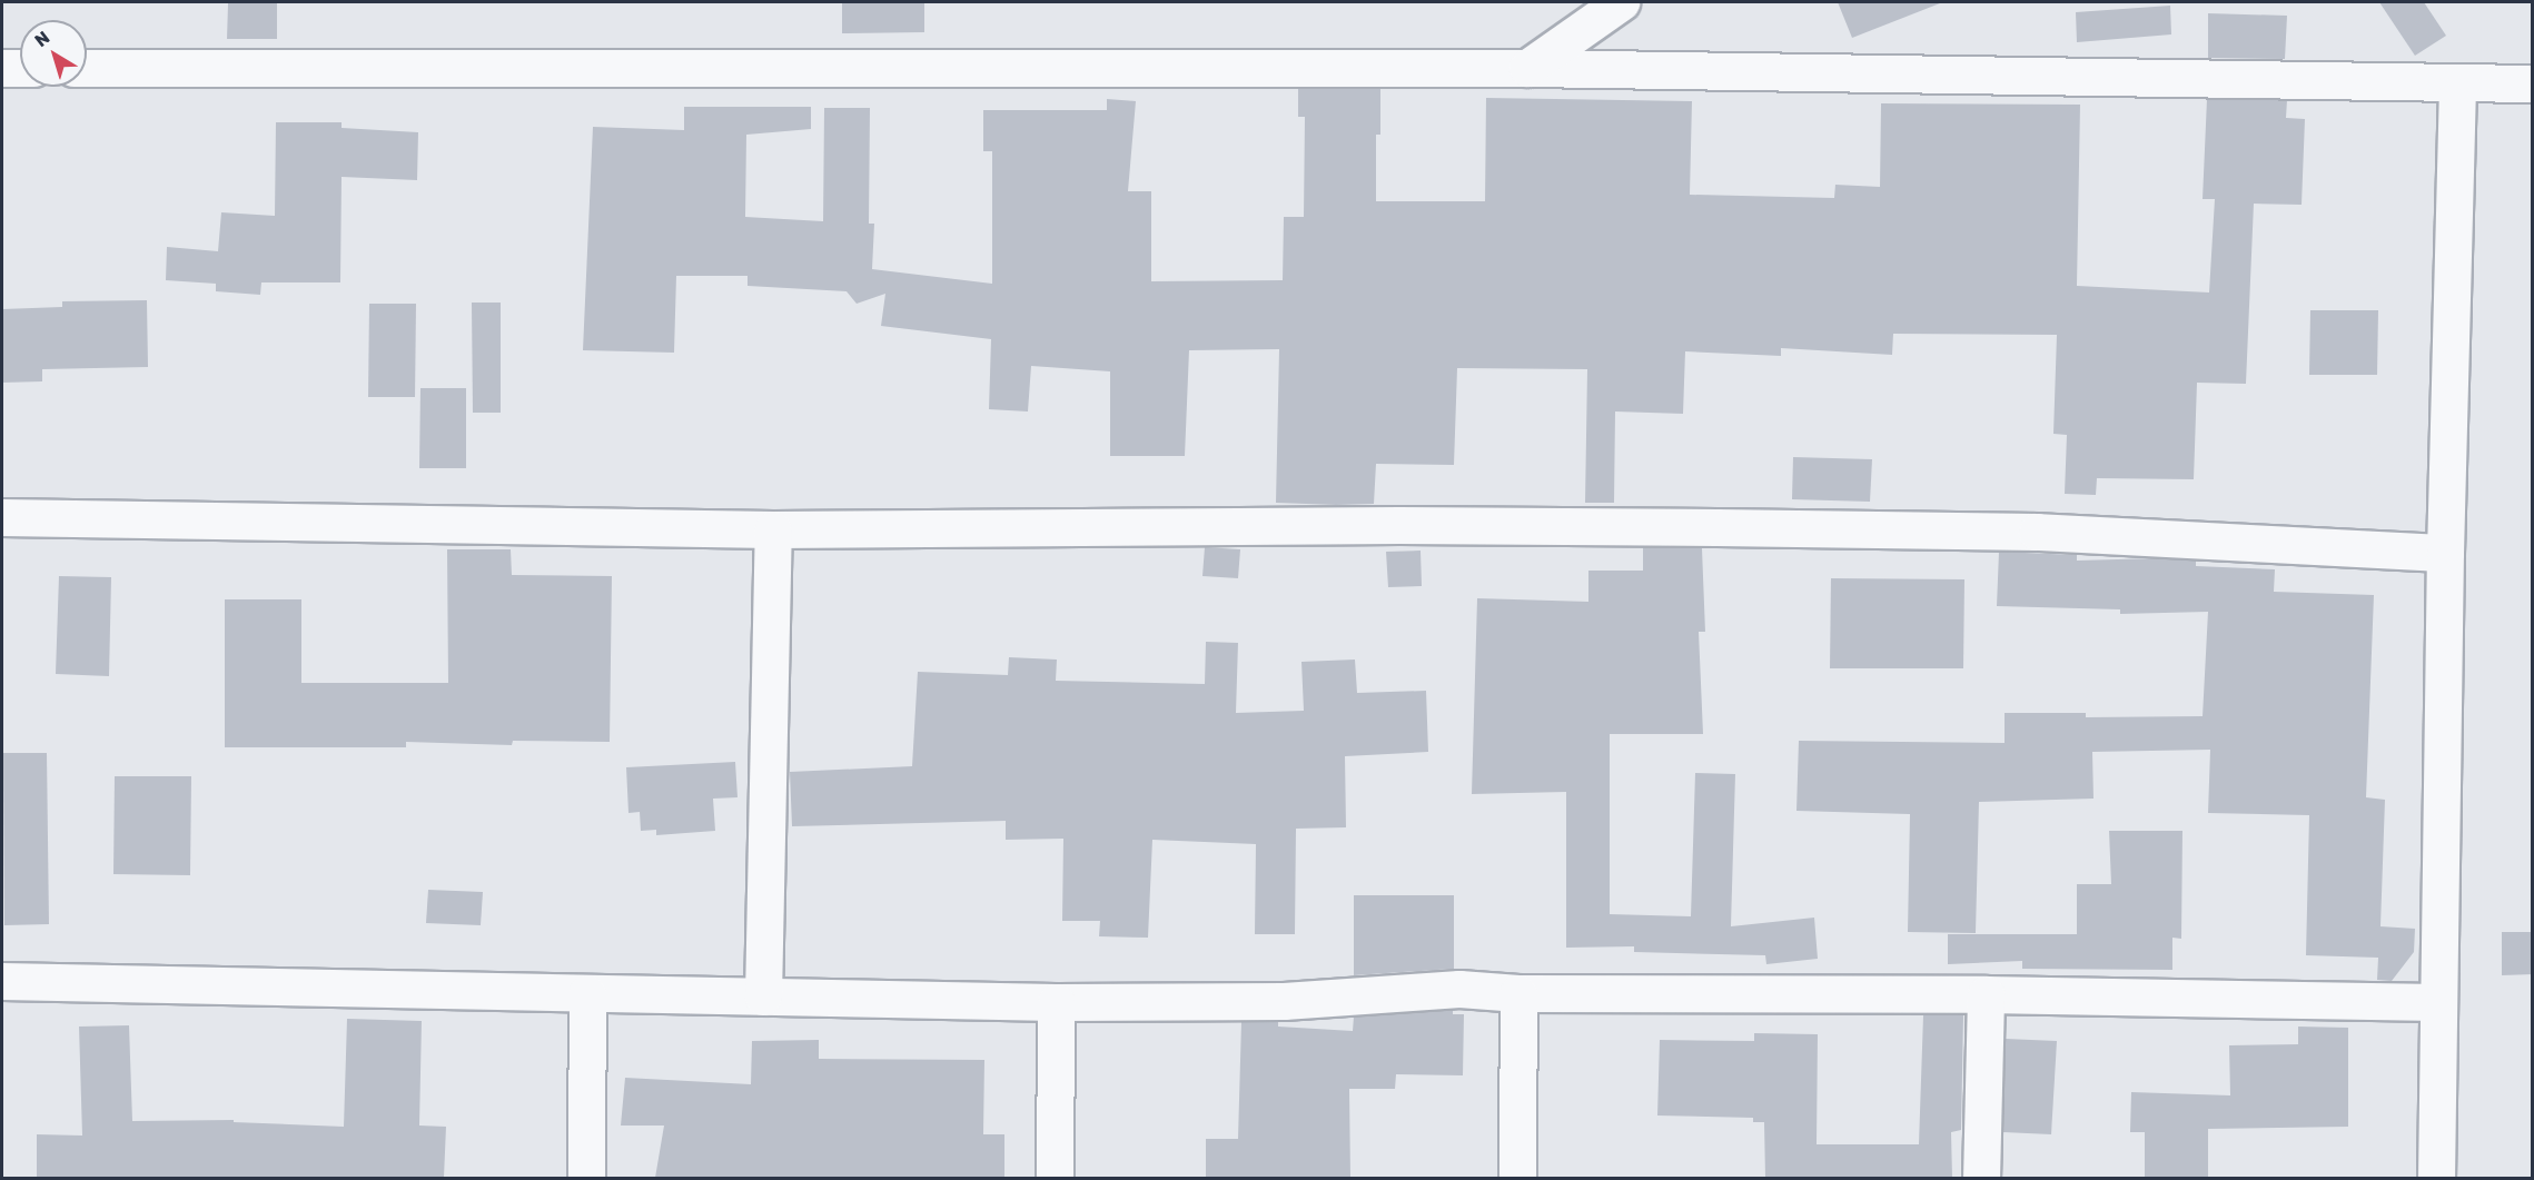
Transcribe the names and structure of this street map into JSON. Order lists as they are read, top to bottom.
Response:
{
  "north": "top left"
}
